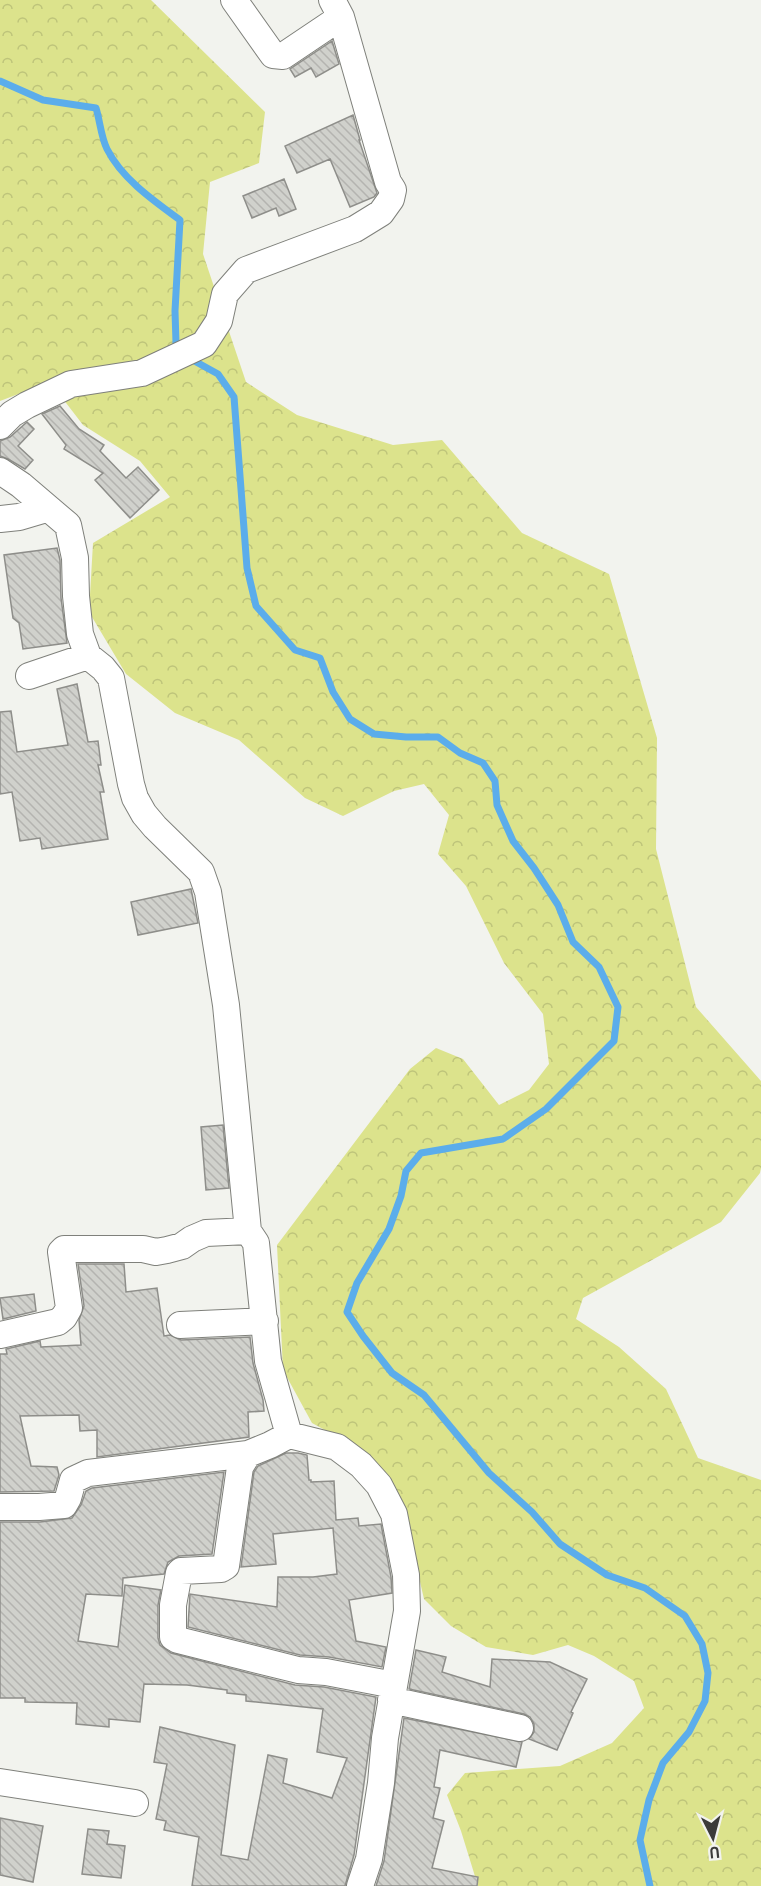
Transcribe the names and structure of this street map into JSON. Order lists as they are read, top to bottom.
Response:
{
  "north": "bottom"
}
